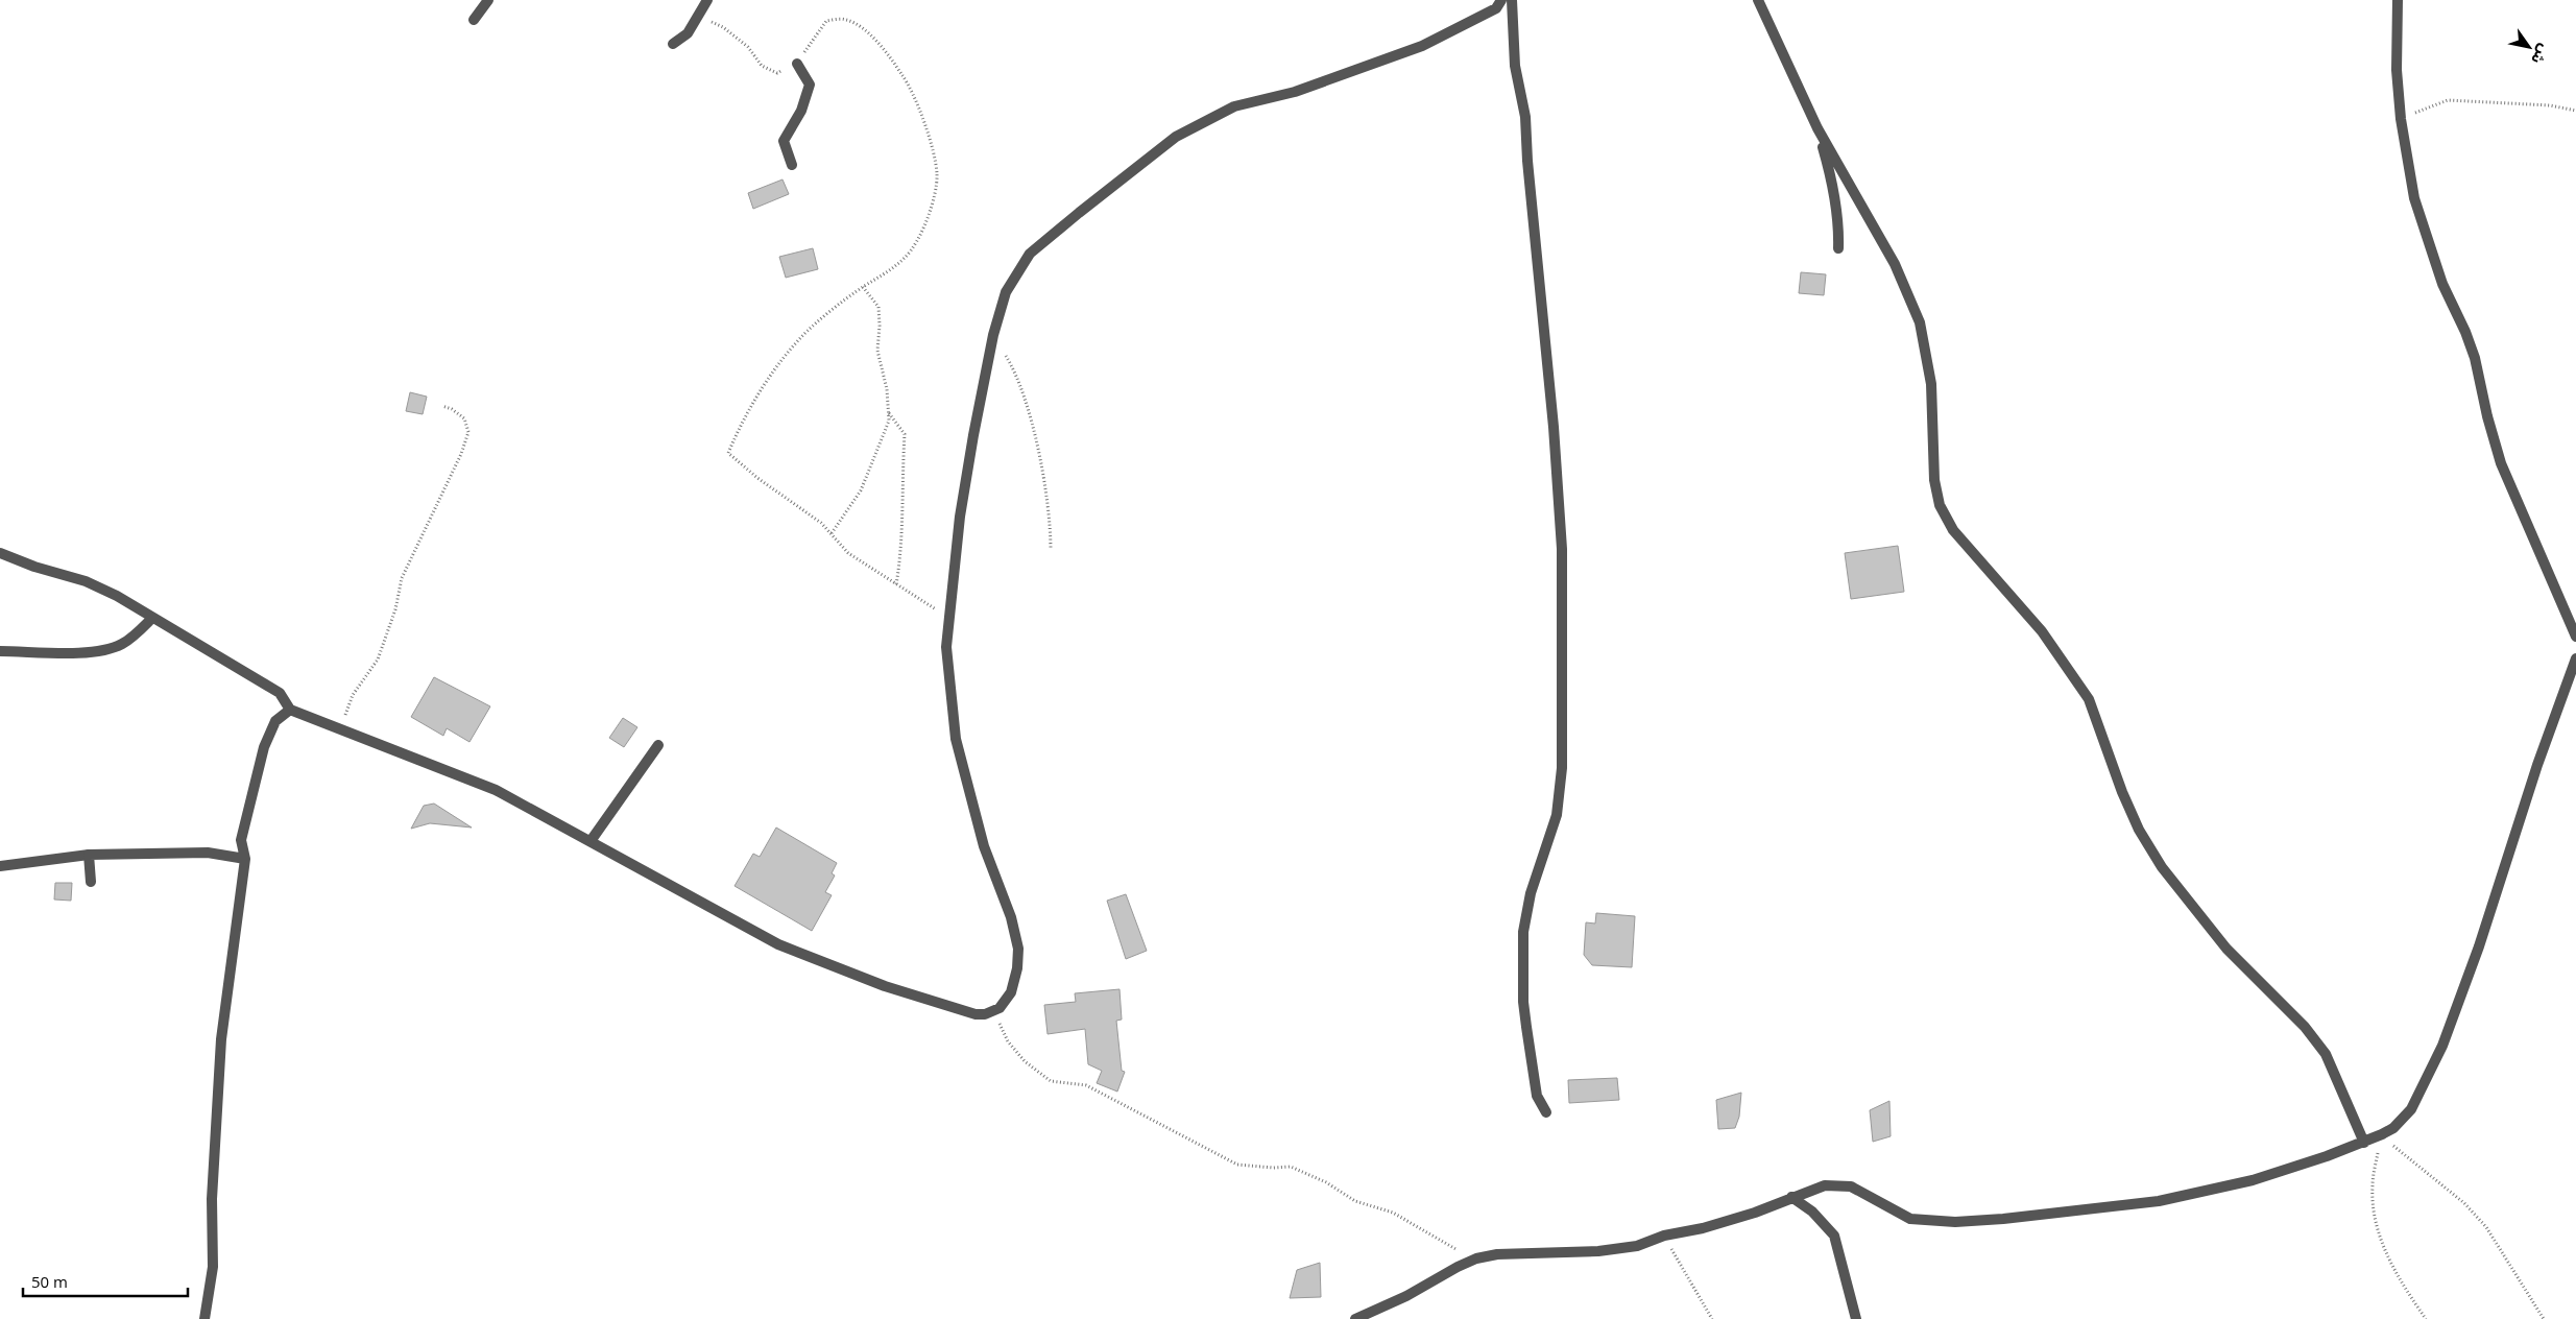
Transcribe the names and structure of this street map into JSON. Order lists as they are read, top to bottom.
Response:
{
  "scale_bar": "50 m",
  "north": "bottom right"
}
